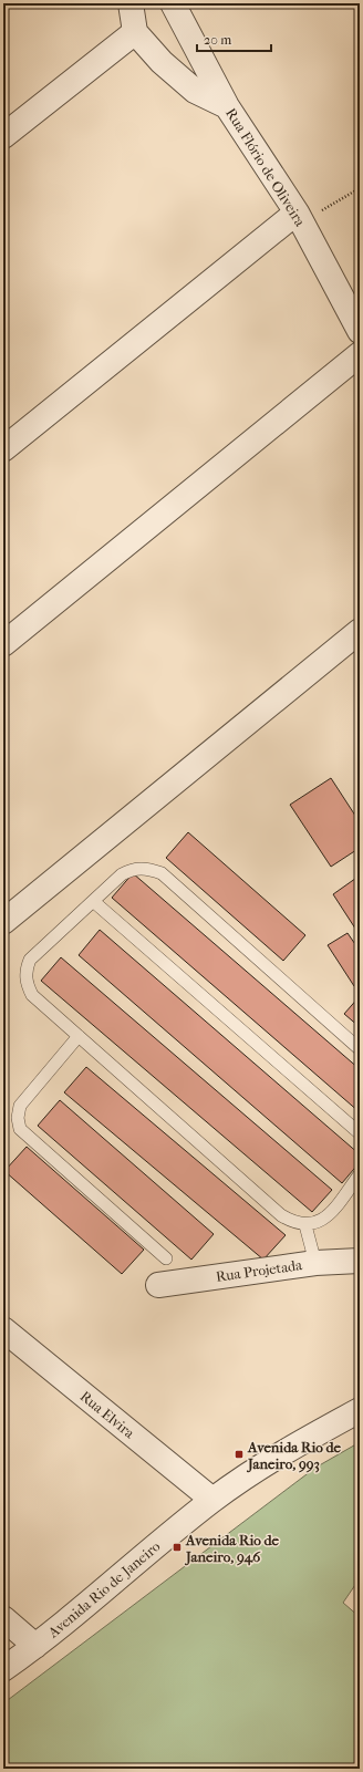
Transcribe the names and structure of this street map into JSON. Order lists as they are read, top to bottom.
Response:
{
  "streets": {
    "street": [
      "Rua Flório de Oliveira",
      "Rua Projetada",
      "Rua Elvira",
      "Avenida Rio de Janeiro"
    ]
  },
  "crossings": [
    ["Rua Elvira", "Avenida Rio de Janeiro"]
  ],
  "places": {
    "transit": ["Avenida Rio de Janeiro, 993", "Avenida Rio de Janeiro, 946"]
  },
  "scale_bar": "20 m"
}
